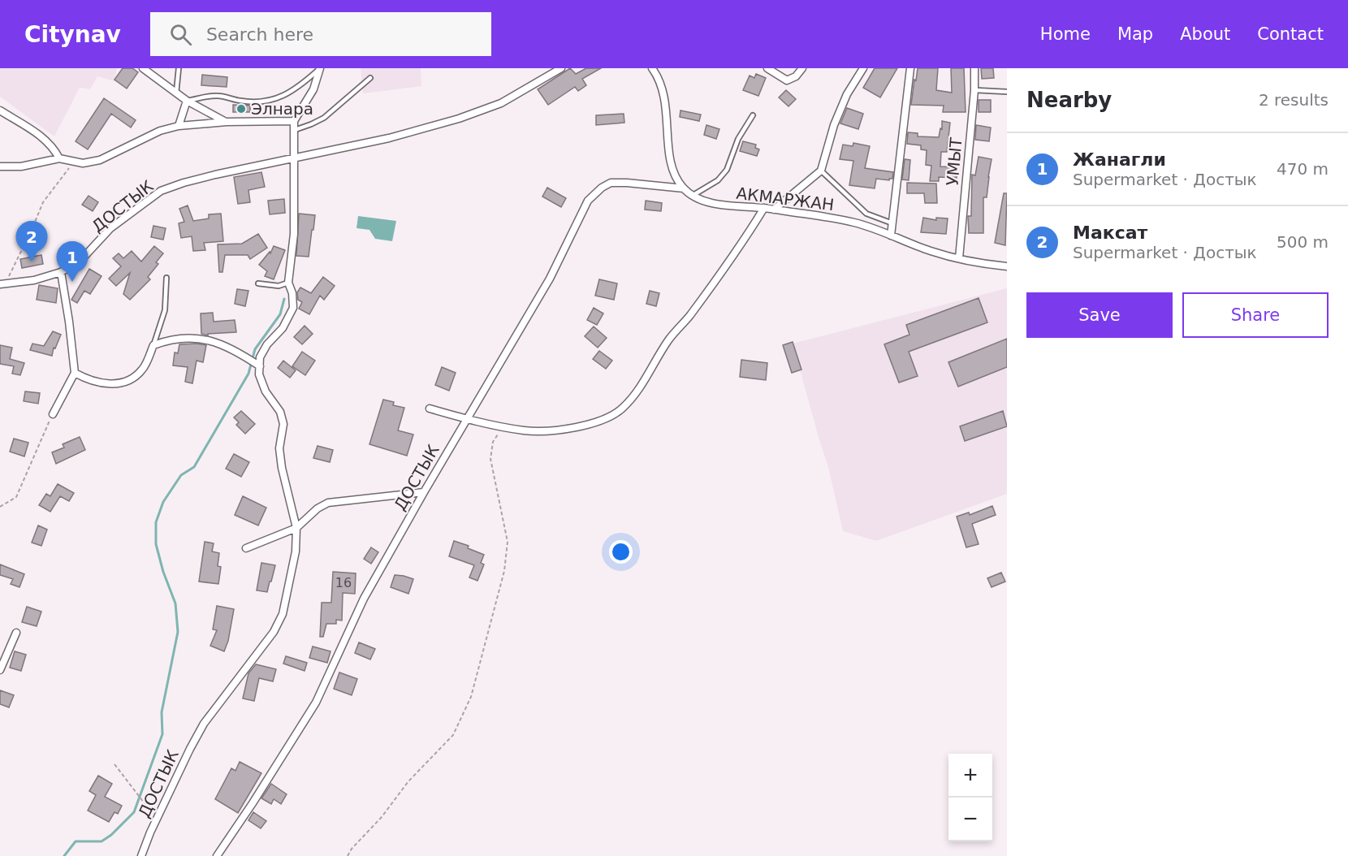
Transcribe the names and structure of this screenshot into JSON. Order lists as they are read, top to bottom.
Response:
{
  "streets": {
    "street": ["УМЫТ", "АКМАРЖАН", "ДОСТЫК"]
  },
  "crossings": [
    ["УМЫТ", "АКМАРЖАН"],
    ["АКМАРЖАН", "ДОСТЫК"]
  ],
  "places": ["Элнара"],
  "house_numbers": ["16"],
  "page": {
    "header": "Citynav",
    "search": "Search here",
    "nav": [
      "Home",
      "Map",
      "About",
      "Contact"
    ],
    "heading": ["Nearby", "2 results"],
    "list": [
      {
        "mark": "1",
        "name": "Жанагли",
        "note": "Supermarket · Достык",
        "value": "470 m"
      },
      {
        "mark": "2",
        "name": "Максат",
        "note": "Supermarket · Достык",
        "value": "500 m"
      }
    ],
    "pins": ["2", "1"],
    "buttons": ["Save", "Share"],
    "map_buttons": ["+", "−"]
  }
}
